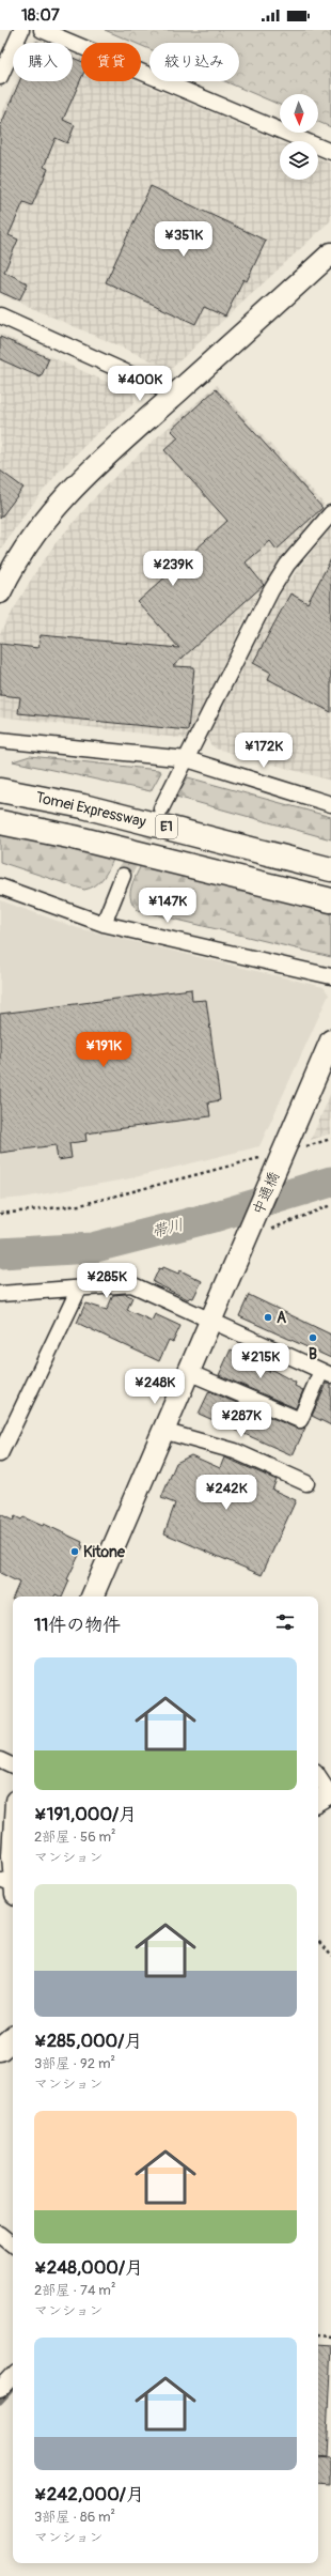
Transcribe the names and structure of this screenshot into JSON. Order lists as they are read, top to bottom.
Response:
{
  "streets": {
    "highway": ["Tomei Expressway", "E1"],
    "street": ["中通橋"]
  },
  "water": ["帯川"],
  "places": ["A", "B", "Kitone"],
  "north": "bottom",
  "page": {
    "status": "18:07",
    "chip": ["購入", "賃貸", "絞り込み"],
    "price": [
      "¥351K",
      "¥400K",
      "¥239K",
      "¥172K",
      "¥147K",
      "¥191K",
      "¥285K",
      "¥215K",
      "¥248K",
      "¥287K",
      "¥242K"
    ],
    "heading": "11件の物件",
    "list": [
      {
        "name": "¥191,000/月",
        "note": "2部屋 · 56 m² · マンション"
      },
      {
        "name": "¥285,000/月",
        "note": "3部屋 · 92 m² · マンション"
      },
      {
        "name": "¥248,000/月",
        "note": "2部屋 · 74 m² · マンション"
      },
      {
        "name": "¥242,000/月",
        "note": "3部屋 · 86 m² · マンション"
      }
    ]
  }
}
